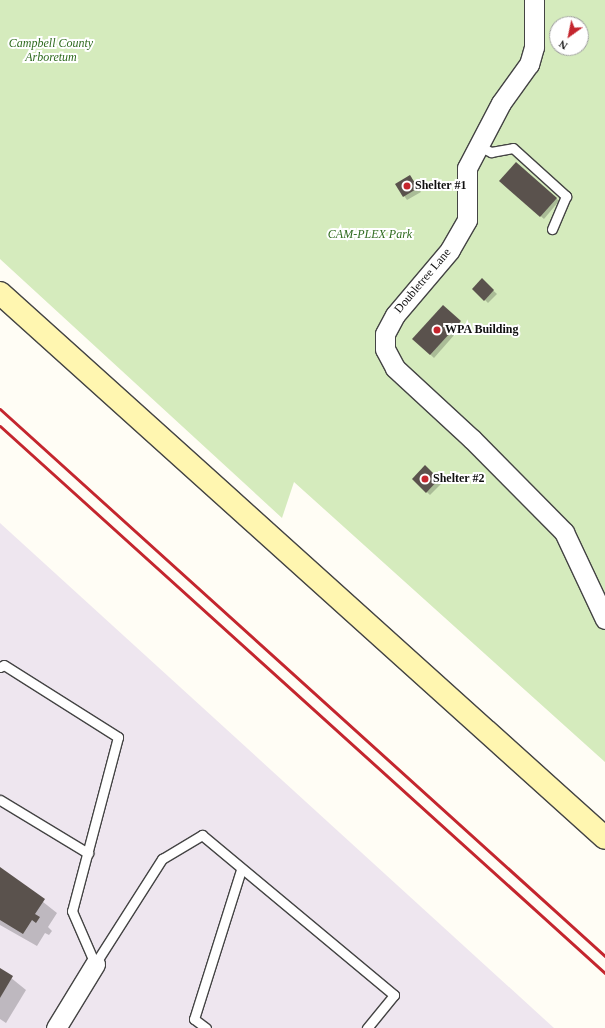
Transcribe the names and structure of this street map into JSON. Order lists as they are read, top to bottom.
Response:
{
  "streets": {
    "street": ["Doubletree Lane"]
  },
  "parks": ["Campbell County Arboretum", "CAM-PLEX Park"],
  "places": ["Shelter #1", "WPA Building", "Shelter #2"],
  "north": "bottom left"
}
